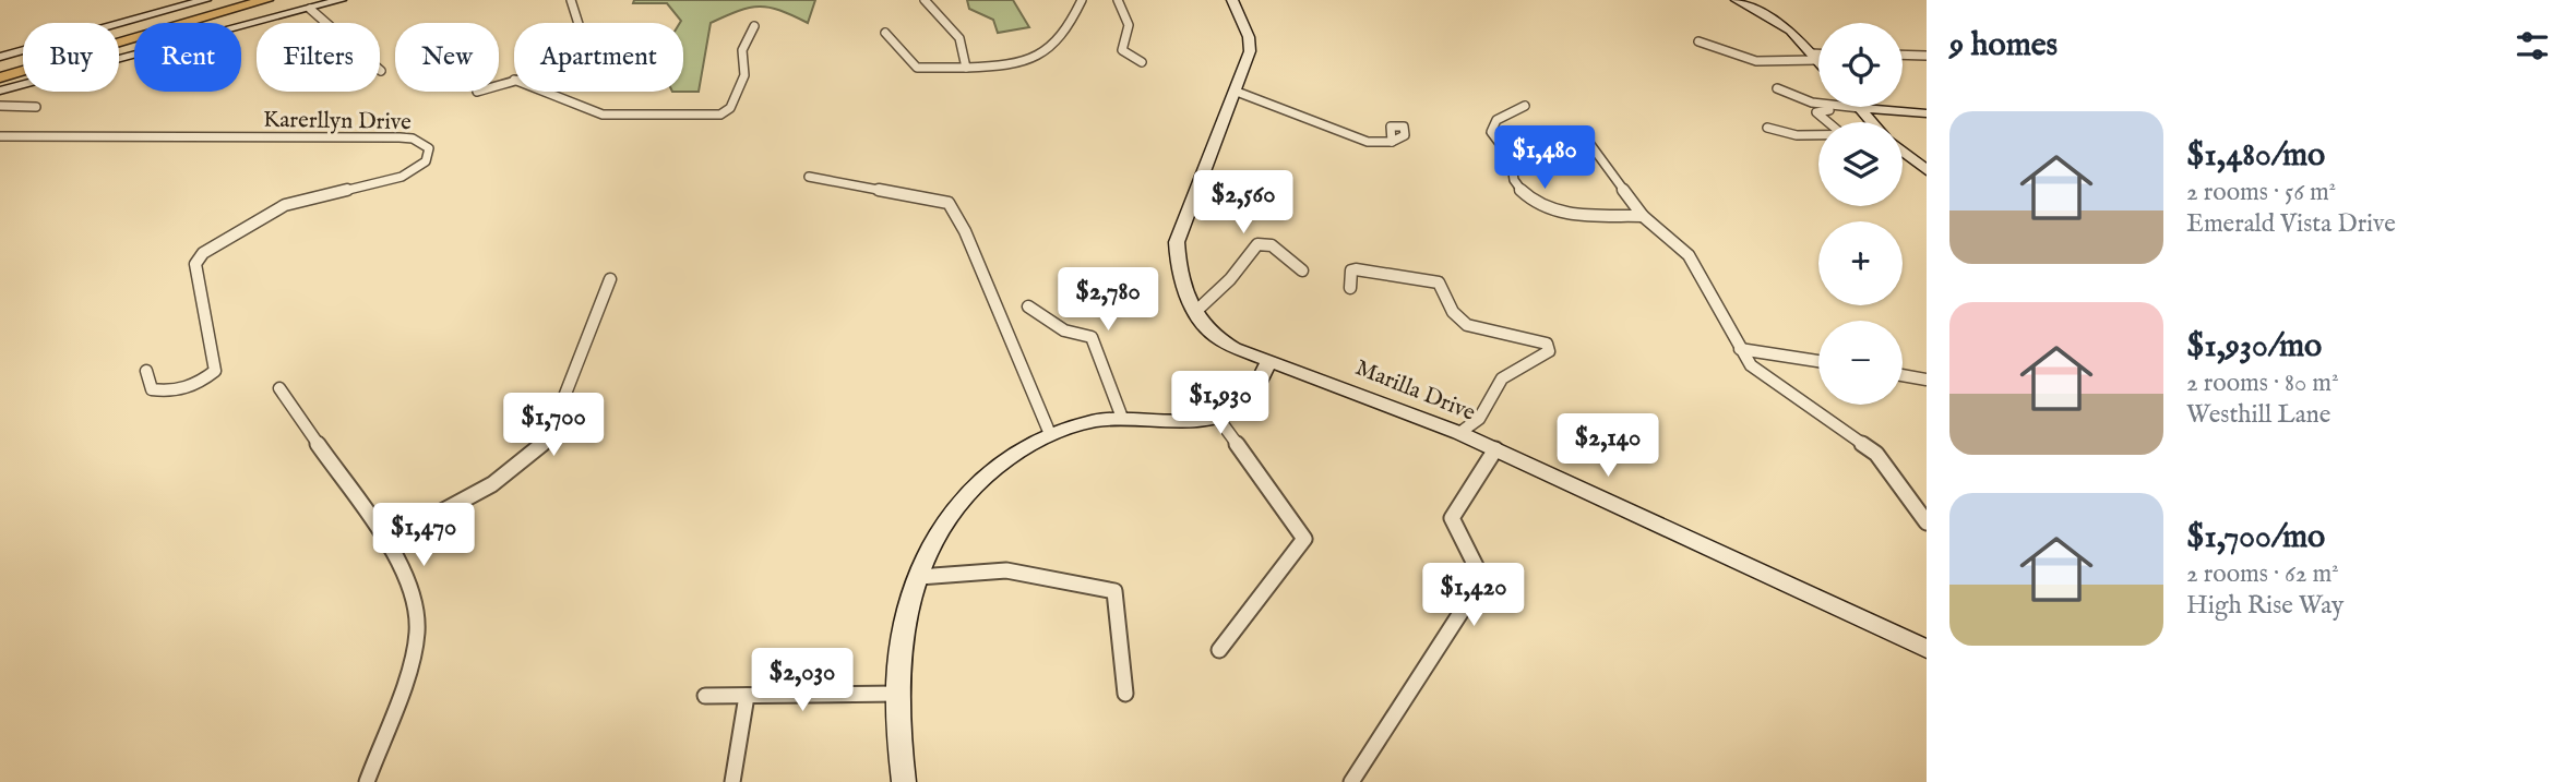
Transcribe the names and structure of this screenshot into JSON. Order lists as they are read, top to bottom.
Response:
{
  "streets": {
    "street": ["Karerllyn Drive", "Marilla Drive"]
  },
  "page": {
    "heading": "9 homes",
    "map_buttons": ["+", "−"],
    "chip": [
      "Buy",
      "Rent",
      "Filters",
      "New",
      "Apartment"
    ],
    "list": [
      {
        "name": "$1,480/mo",
        "note": "2 rooms · 56 m² · Emerald Vista Drive"
      },
      {
        "name": "$1,930/mo",
        "note": "2 rooms · 80 m² · Westhill Lane"
      },
      {
        "name": "$1,700/mo",
        "note": "2 rooms · 62 m² · High Rise Way"
      }
    ],
    "price": [
      "$1,480",
      "$2,560",
      "$2,780",
      "$1,930",
      "$1,700",
      "$2,140",
      "$1,470",
      "$1,420",
      "$2,030"
    ]
  }
}
